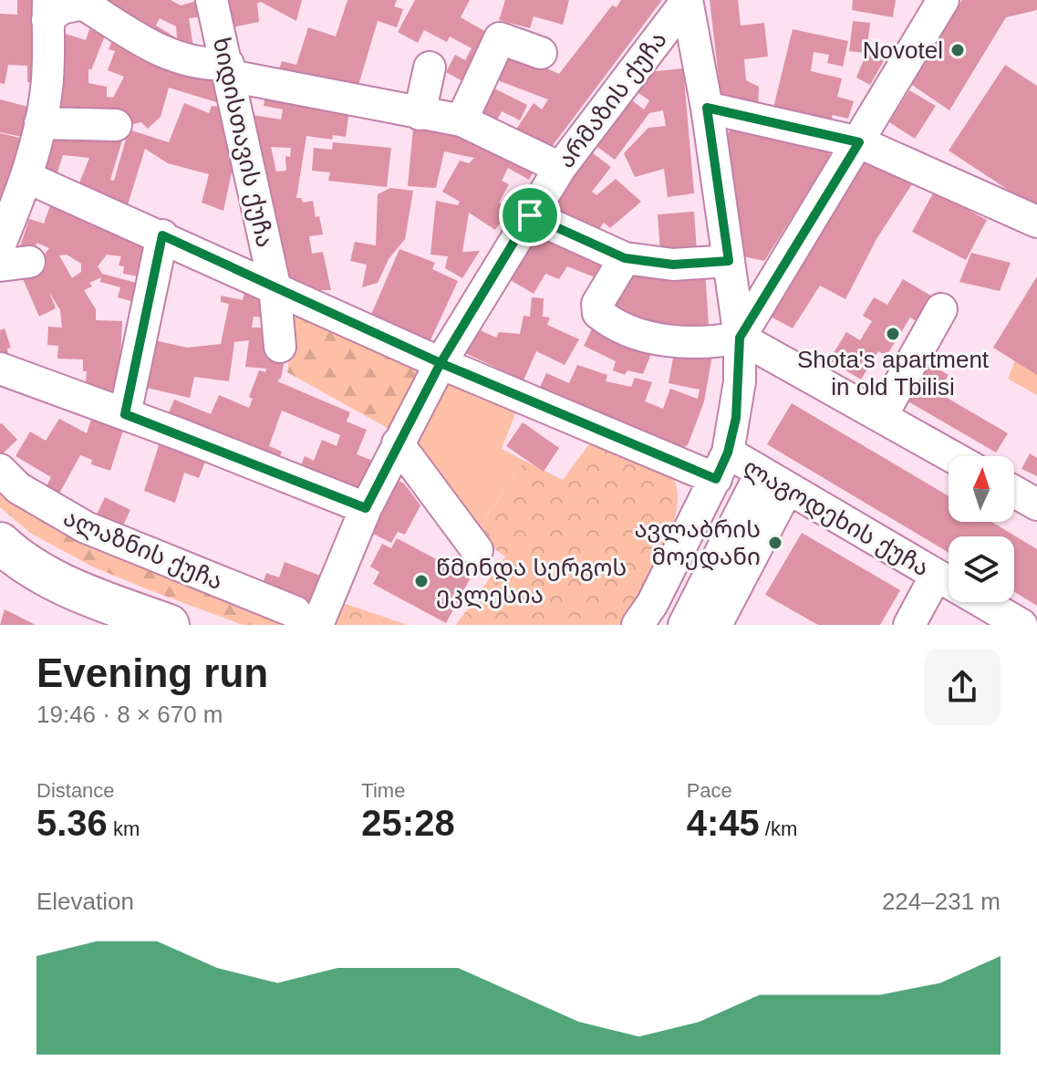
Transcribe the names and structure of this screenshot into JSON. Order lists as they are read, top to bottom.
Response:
{
  "streets": {
    "street": [
      "არმაზის ქუჩა",
      "ხიდისთავის ქუჩა",
      "ლაგოდეხის ქუჩა",
      "ალაზნის ქუჩა"
    ]
  },
  "crossings": [
    ["არმაზის ქუჩა", "ლაგოდეხის ქუჩა"],
    ["არმაზის ქუჩა", "ალაზნის ქუჩა"],
    ["ხიდისთავის ქუჩა", "ლაგოდეხის ქუჩა"]
  ],
  "places": [
    "Novotel",
    "Shota's apartment in old Tbilisi",
    "ავლაბრის მოედანი",
    "წმინდა სერგოს ეკლესია"
  ],
  "north": "top",
  "page": {
    "heading": ["Evening run", "19:46 · 8 × 670 m"],
    "stats": [
      ["Distance", "5.36 km"],
      ["Time", "25:28"],
      ["Pace", "4:45 /km"]
    ],
    "chart": ["Elevation", "224–231 m"]
  }
}
